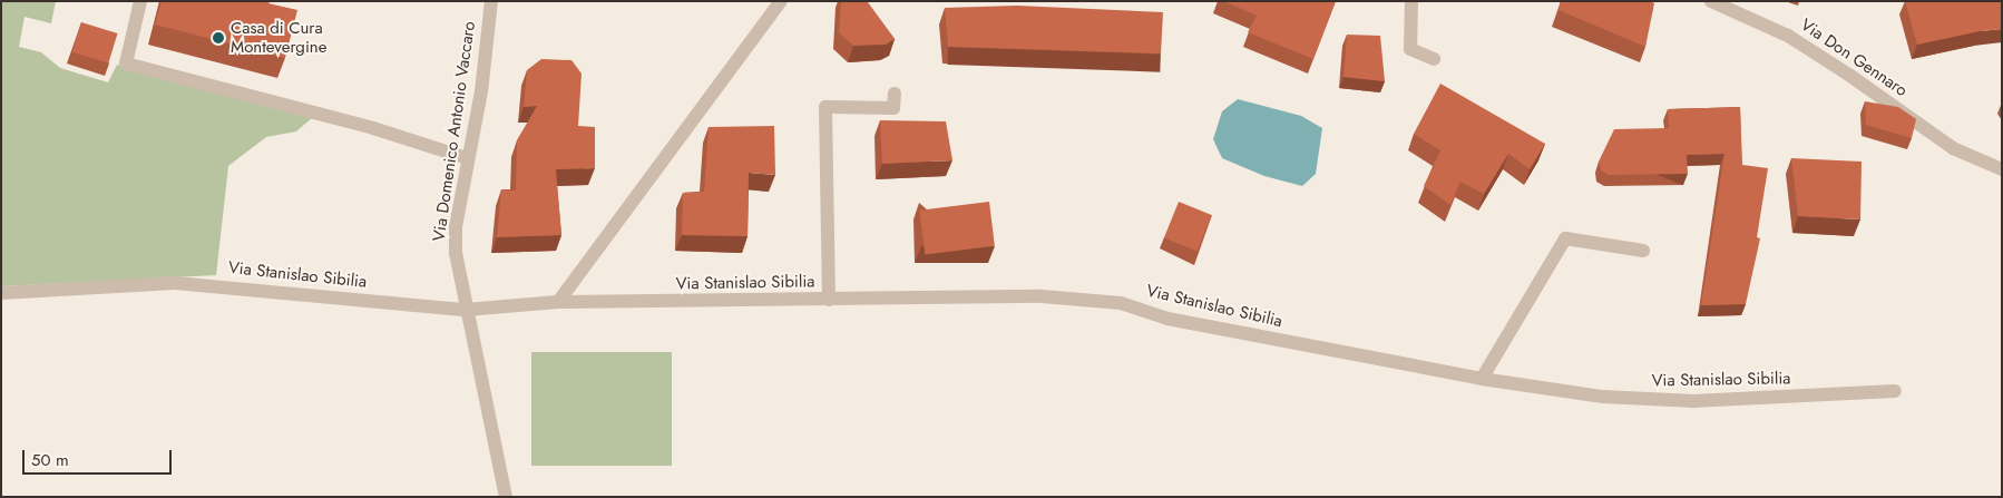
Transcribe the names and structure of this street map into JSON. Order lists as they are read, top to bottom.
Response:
{
  "streets": {
    "street": ["Via Don Gennaro", "Via Domenico Antonio Vaccaro", "Via Stanislao Sibilia"]
  },
  "crossings": [
    ["Via Domenico Antonio Vaccaro", "Via Stanislao Sibilia"]
  ],
  "places": ["Casa di Cura Montevergine"],
  "scale_bar": "50 m"
}
